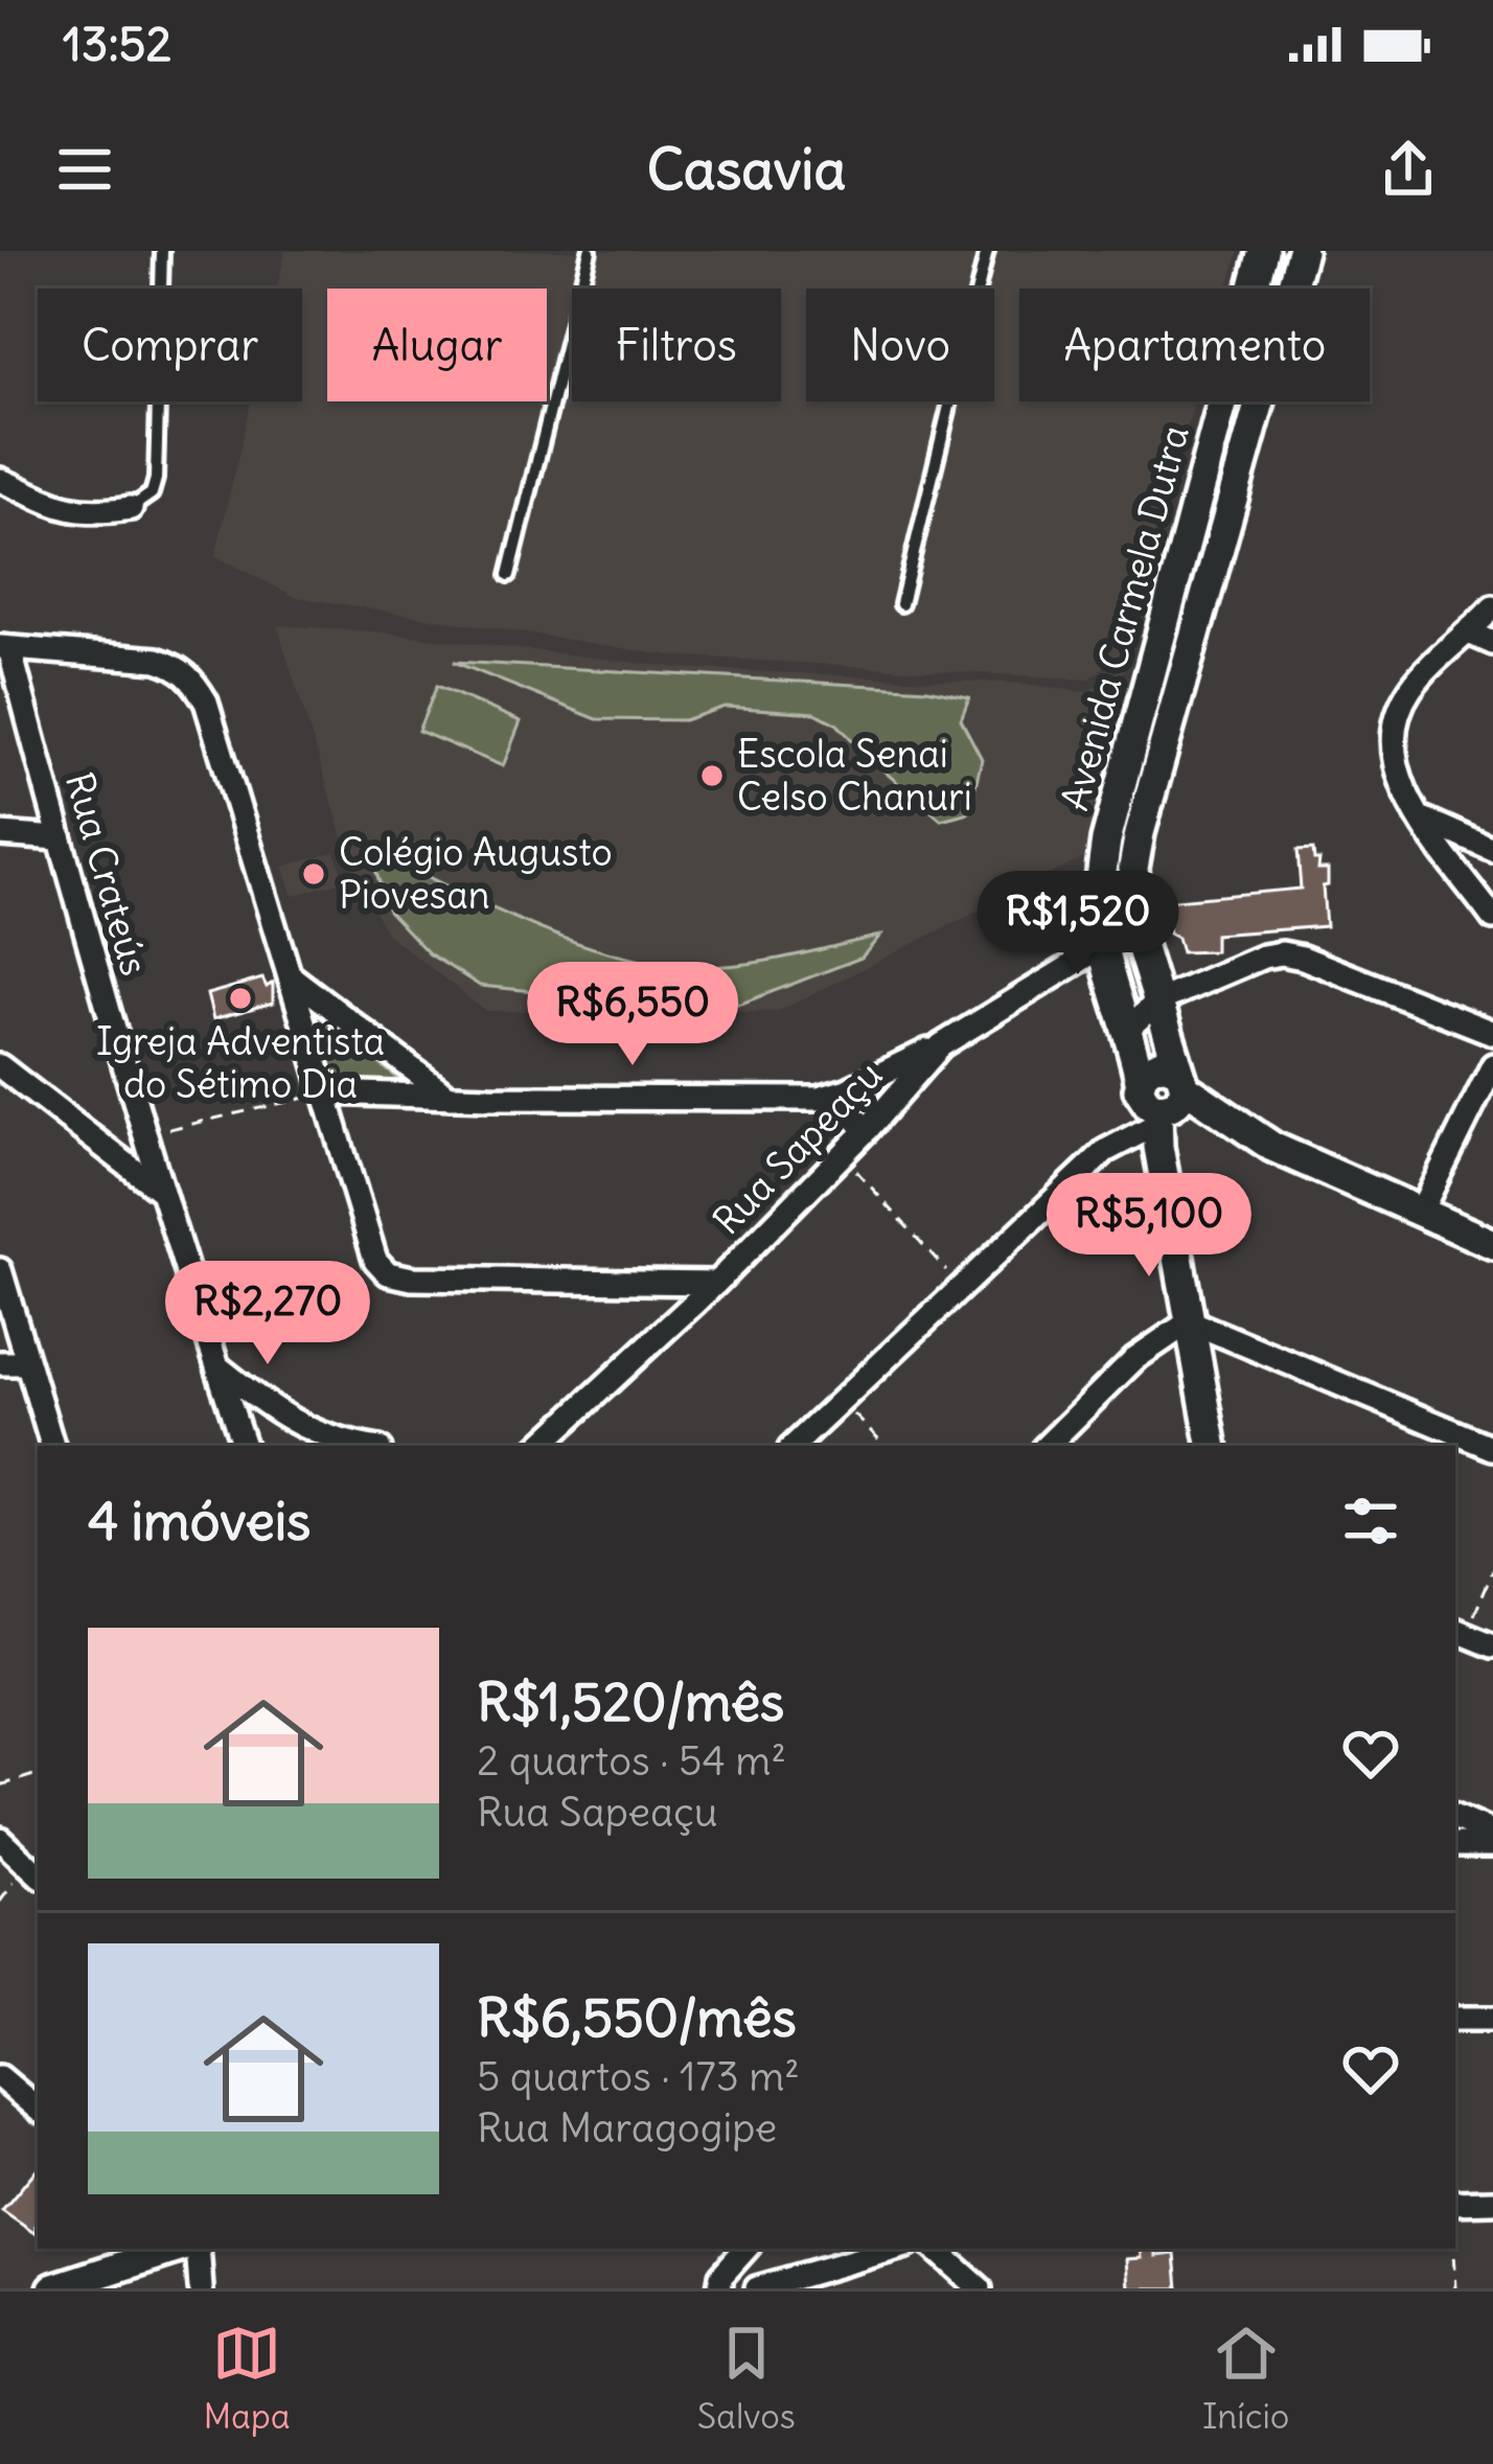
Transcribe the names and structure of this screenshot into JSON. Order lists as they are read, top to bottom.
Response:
{
  "streets": {
    "street": ["Avenida Carmela Dutra", "Rua Crateús", "Rua Sapeaçu"]
  },
  "crossings": [
    ["Avenida Carmela Dutra", "Rua Sapeaçu"]
  ],
  "places": ["Escola Senai Celso Chanuri", "Colégio Augusto Piovesan", "Igreja Adventista do Sétimo Dia"],
  "page": {
    "status": "13:52",
    "header": "Casavia",
    "chip": [
      "Comprar",
      "Alugar",
      "Filtros",
      "Novo",
      "Apartamento"
    ],
    "price": [
      "R$1,520",
      "R$6,550",
      "R$5,100",
      "R$2,270"
    ],
    "heading": "4 imóveis",
    "list": [
      {
        "name": "R$1,520/mês",
        "note": "2 quartos · 54 m² · Rua Sapeaçu"
      },
      {
        "name": "R$6,550/mês",
        "note": "5 quartos · 173 m² · Rua Maragogipe"
      }
    ],
    "tabs": ["Mapa", "Salvos", "Início"]
  }
}
